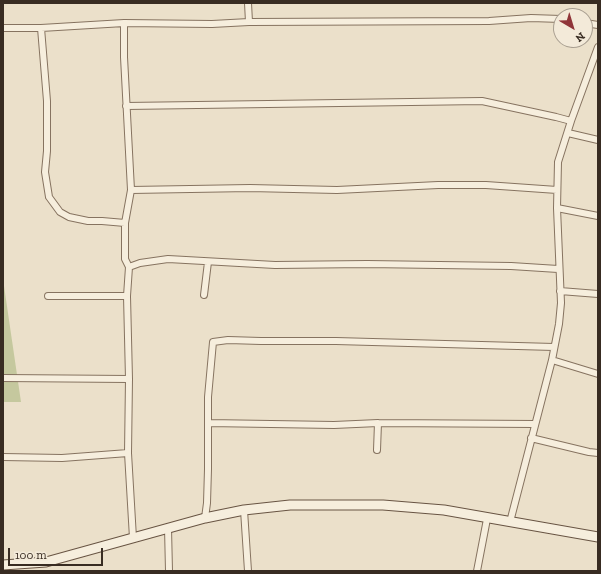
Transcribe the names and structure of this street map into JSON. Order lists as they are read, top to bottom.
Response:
{
  "scale_bar": "100 m",
  "north": "bottom right"
}
